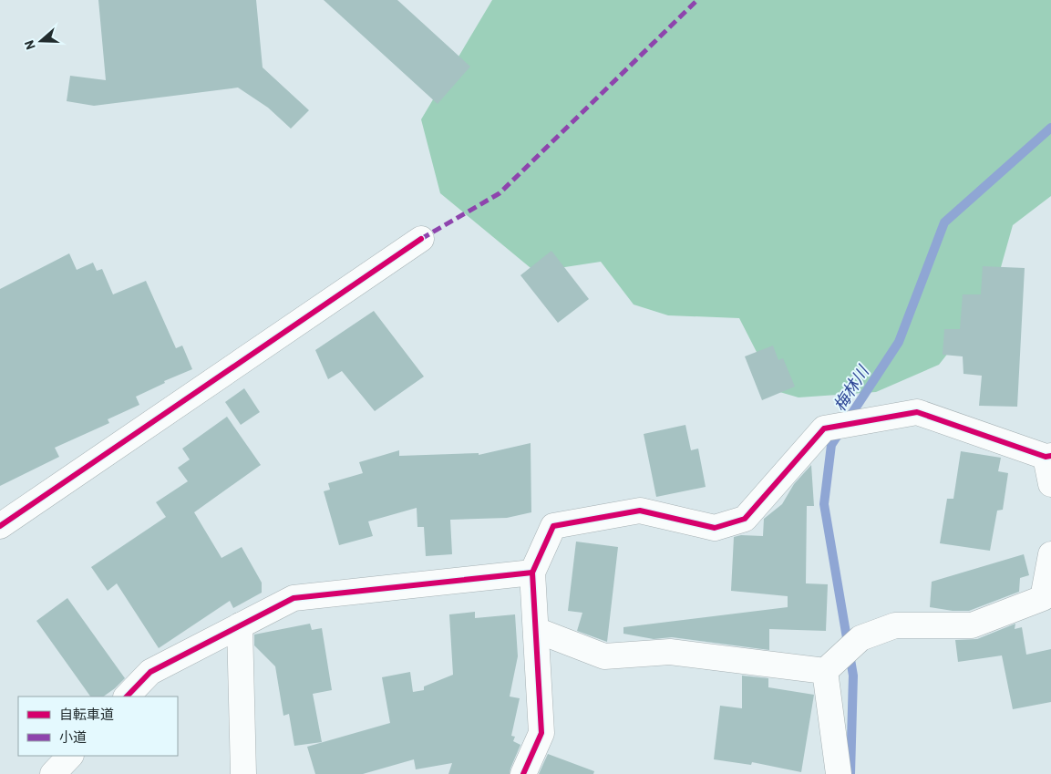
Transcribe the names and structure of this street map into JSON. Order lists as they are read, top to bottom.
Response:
{
  "water": ["梅林川"],
  "legend": ["自転車道", "小道"],
  "north": "left"
}
